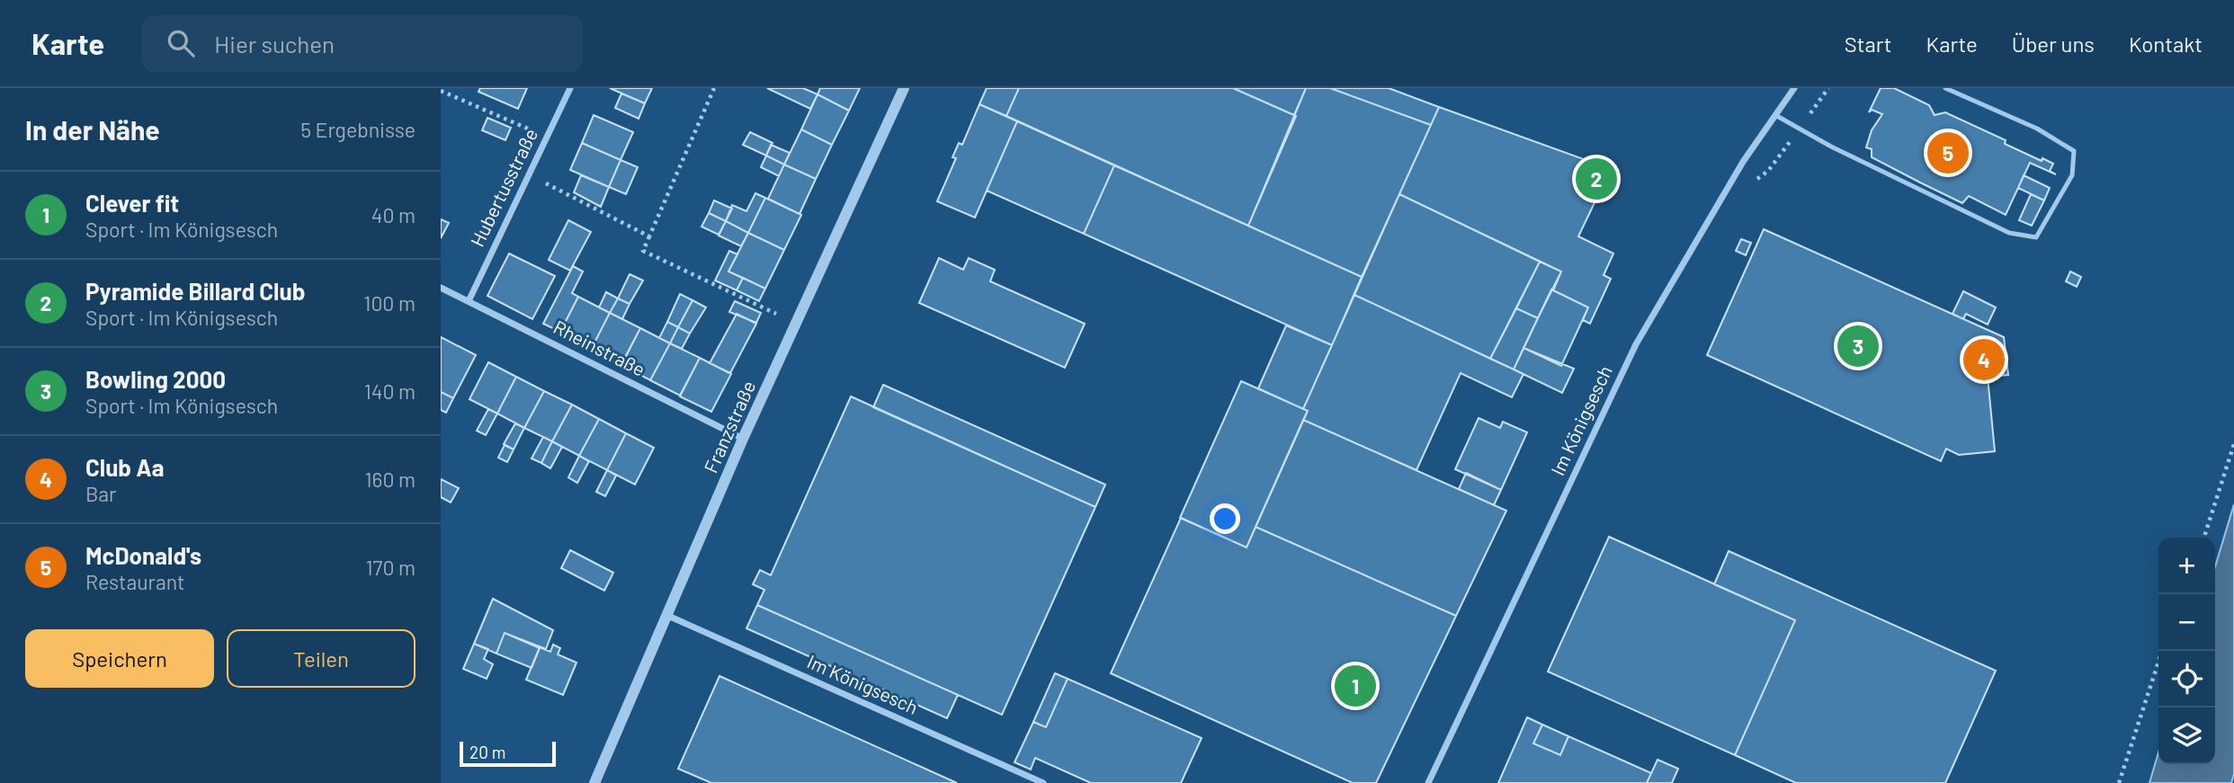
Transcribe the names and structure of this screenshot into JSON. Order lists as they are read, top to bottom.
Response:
{
  "streets": {
    "street": [
      "Hubertusstraße",
      "Rheinstraße",
      "Im Königsesch",
      "Franzstraße"
    ]
  },
  "crossings": [
    ["Hubertusstraße", "Rheinstraße"],
    ["Rheinstraße", "Franzstraße"],
    ["Im Königsesch", "Franzstraße"]
  ],
  "scale_bar": "20 m",
  "page": {
    "header": "Karte",
    "search": "Hier suchen",
    "nav": [
      "Start",
      "Karte",
      "Über uns",
      "Kontakt"
    ],
    "heading": ["In der Nähe", "5 Ergebnisse"],
    "pins": [
      "5",
      "2",
      "3",
      "4",
      "1"
    ],
    "list": [
      {
        "mark": "1",
        "name": "Clever fit",
        "note": "Sport · Im Königsesch",
        "value": "40 m"
      },
      {
        "mark": "2",
        "name": "Pyramide Billard Club",
        "note": "Sport · Im Königsesch",
        "value": "100 m"
      },
      {
        "mark": "3",
        "name": "Bowling 2000",
        "note": "Sport · Im Königsesch",
        "value": "140 m"
      },
      {
        "mark": "4",
        "name": "Club Aa",
        "note": "Bar",
        "value": "160 m"
      },
      {
        "mark": "5",
        "name": "McDonald's",
        "note": "Restaurant",
        "value": "170 m"
      }
    ],
    "map_buttons": ["+", "−"],
    "buttons": ["Speichern", "Teilen"],
    "scale": "20 m"
  }
}
